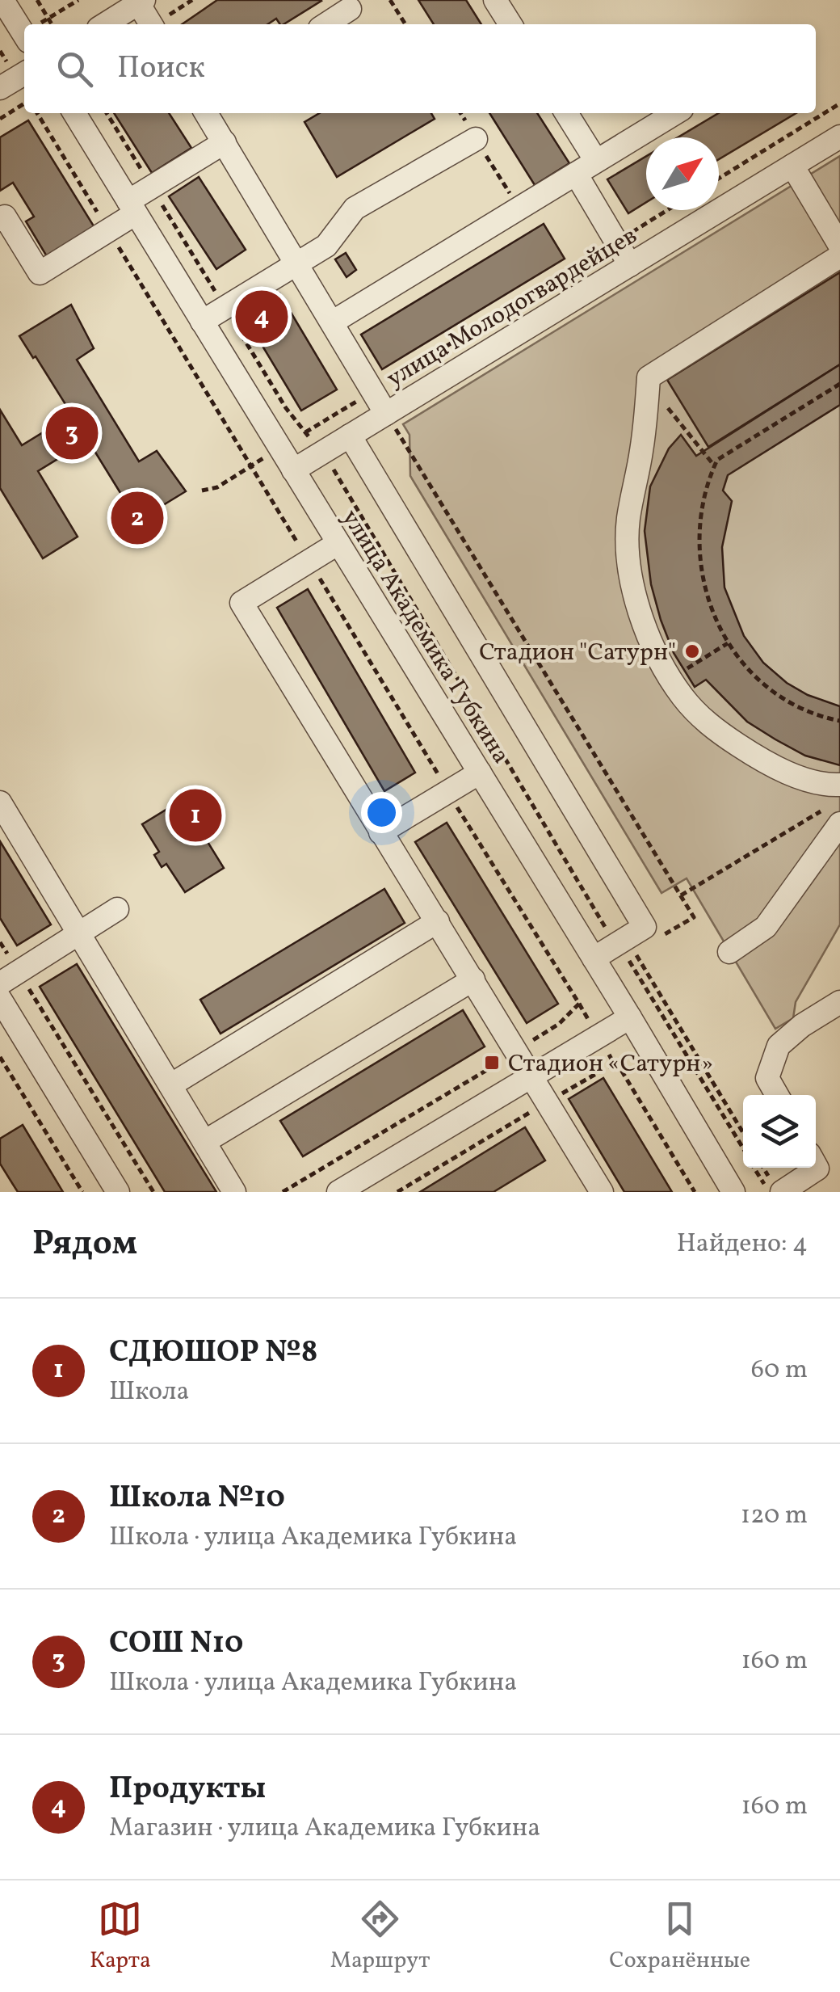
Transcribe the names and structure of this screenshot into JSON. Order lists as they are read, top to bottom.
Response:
{
  "streets": {
    "street": ["улица Молодогвардейцев", "улица Академика Губкина"]
  },
  "crossings": [
    ["улица Молодогвардейцев", "улица Академика Губкина"]
  ],
  "places": {
    "other": ["Стадион \"Сатурн\""],
    "transit": ["Стадион «Сатурн»"]
  },
  "north": "top right",
  "page": {
    "search": "Поиск",
    "pins": [
      "4",
      "3",
      "2",
      "1"
    ],
    "heading": ["Рядом", "Найдено: 4"],
    "list": [
      {
        "mark": "1",
        "name": "СДЮШОР №8",
        "note": "Школа",
        "value": "60 m"
      },
      {
        "mark": "2",
        "name": "Школа №10",
        "note": "Школа · улица Академика Губкина",
        "value": "120 m"
      },
      {
        "mark": "3",
        "name": "СОШ N10",
        "note": "Школа · улица Академика Губкина",
        "value": "160 m"
      },
      {
        "mark": "4",
        "name": "Продукты",
        "note": "Магазин · улица Академика Губкина",
        "value": "160 m"
      }
    ],
    "nav": ["Карта", "Маршрут", "Сохранённые"]
  }
}
